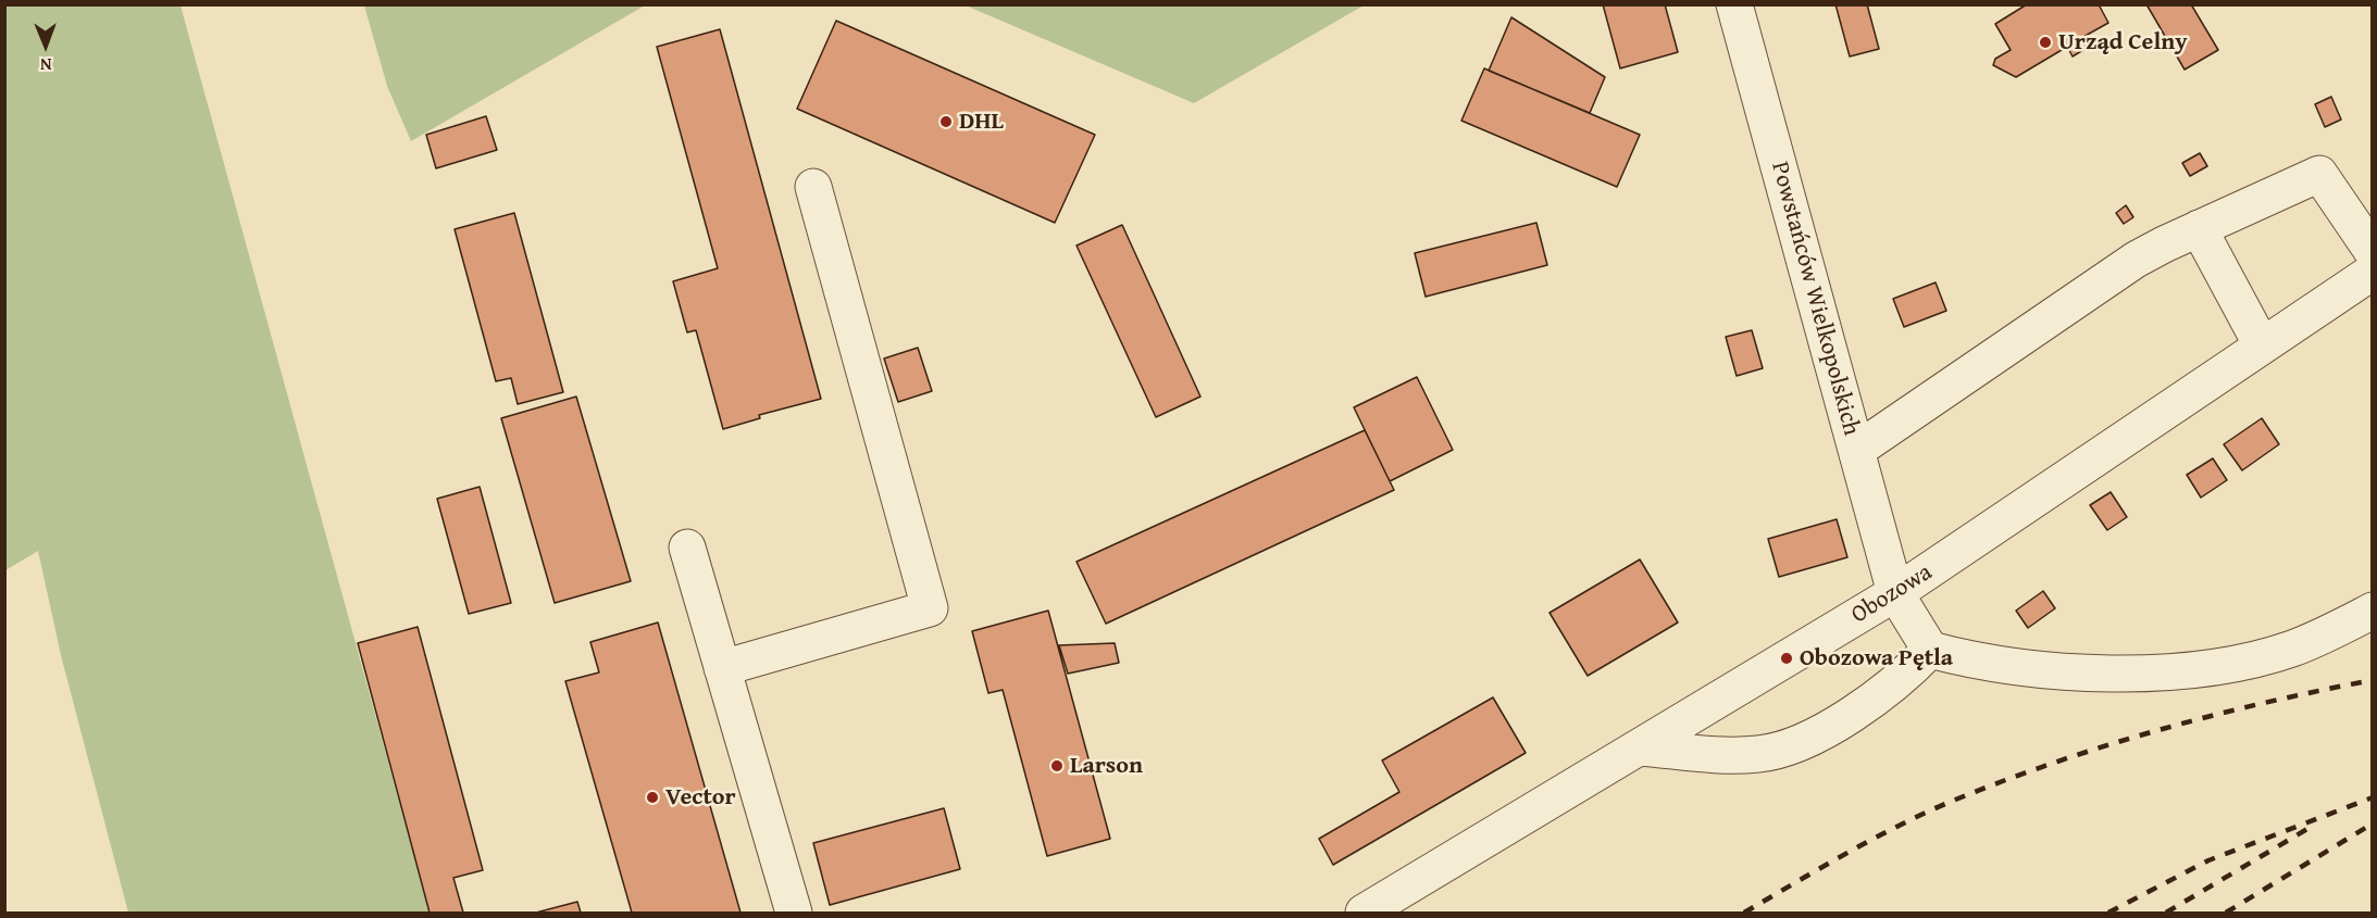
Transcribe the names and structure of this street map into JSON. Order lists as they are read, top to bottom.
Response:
{
  "streets": {
    "street": ["Powstańców Wielkopolskich", "Obozowa"]
  },
  "crossings": [
    ["Powstańców Wielkopolskich", "Obozowa"]
  ],
  "places": [
    "Urząd Celny",
    "DHL",
    "Obozowa Pętla",
    "Larson",
    "Vector"
  ],
  "north": "bottom"
}
